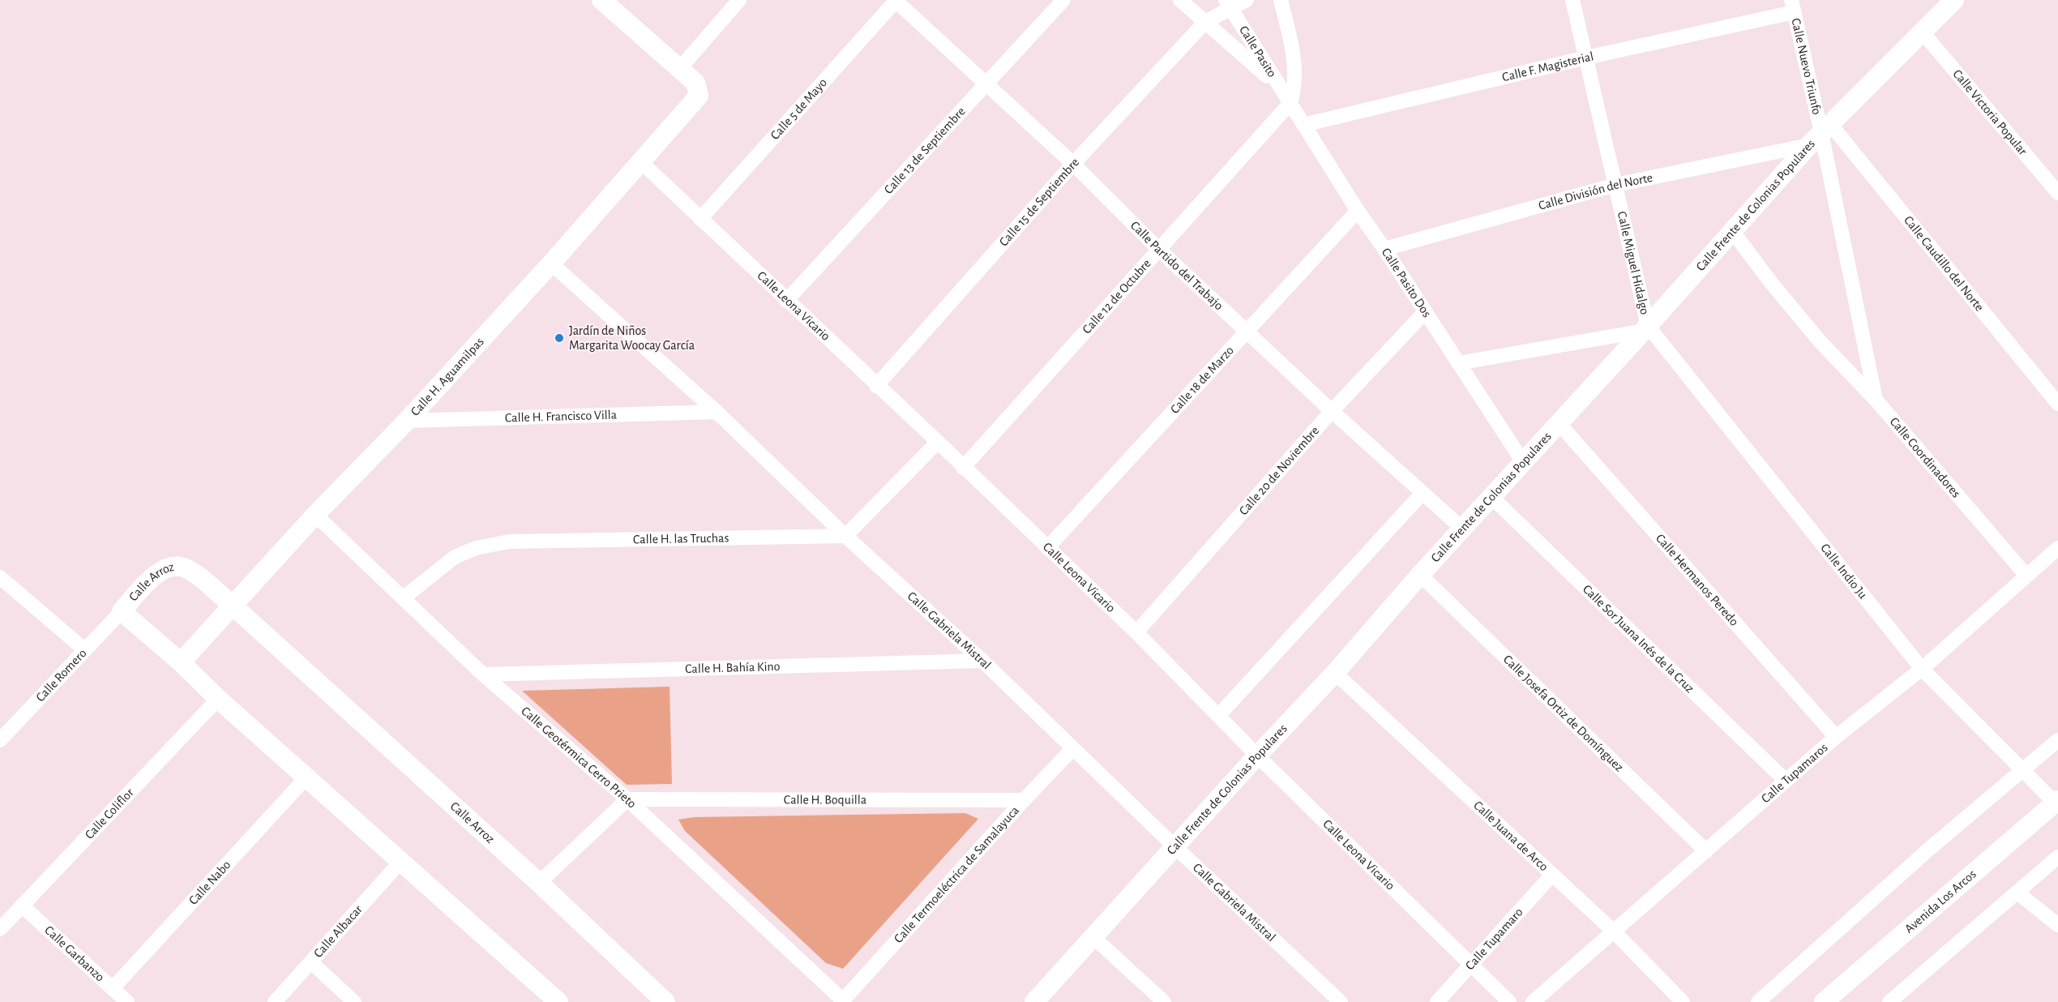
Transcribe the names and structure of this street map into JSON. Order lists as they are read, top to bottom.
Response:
{
  "streets": {
    "street": [
      "Calle Pasito",
      "Calle F. Magisterial",
      "Calle Nuevo Triunfo",
      "Calle 5 de Mayo",
      "Calle Victoria Popular",
      "Calle 13 de Septiembre",
      "Calle División del Norte",
      "Calle 15 de Septiembre",
      "Calle Frente de Colonias Populares",
      "Calle Miguel Hidalgo",
      "Calle Caudillo del Norte",
      "Calle Partido del Trabajo",
      "Calle Pasito Dos",
      "Calle 12 de Octubre",
      "Calle Leona Vicario",
      "Calle H. Aguamilpas",
      "Calle 18 de Marzo",
      "Calle H. Francisco Villa",
      "Calle Coordinadores",
      "Calle 20 de Noviembre",
      "Calle H. las Truchas",
      "Calle Indio Ju",
      "Calle Hermanos Peredo",
      "Calle Arroz",
      "Calle Gabriela Mistral",
      "Calle Sor Juana Inés de la Cruz",
      "Calle H. Bahía Kino",
      "Calle Romero",
      "Calle Josefa Ortiz de Domínguez",
      "Calle Geotérmica Cerro Prieto",
      "Calle Tupamaros",
      "Calle H. Boquilla",
      "Calle Coliflor",
      "Calle Juana de Arco",
      "Calle Termoeléctrica de Samalayuca",
      "Calle Nabo",
      "Avenida Los Arcos",
      "Calle Albacar",
      "Calle Tupamaro",
      "Calle Garbanzo"
    ]
  },
  "crossings": [
    ["Calle Pasito", "Calle 15 de Septiembre"],
    ["Calle Pasito", "Calle Pasito Dos"],
    ["Calle Pasito", "Calle 12 de Octubre"],
    ["Calle F. Magisterial", "Calle Nuevo Triunfo"],
    ["Calle F. Magisterial", "Calle Miguel Hidalgo"],
    ["Calle F. Magisterial", "Calle Pasito Dos"],
    ["Calle Nuevo Triunfo", "Calle División del Norte"],
    ["Calle Nuevo Triunfo", "Calle Frente de Colonias Populares"],
    ["Calle Nuevo Triunfo", "Calle Caudillo del Norte"],
    ["Calle Nuevo Triunfo", "Calle Coordinadores"],
    ["Calle 5 de Mayo", "Calle Partido del Trabajo"],
    ["Calle 5 de Mayo", "Calle Leona Vicario"],
    ["Calle Victoria Popular", "Calle Frente de Colonias Populares"],
    ["Calle 13 de Septiembre", "Calle Partido del Trabajo"],
    ["Calle 13 de Septiembre", "Calle Leona Vicario"],
    ["Calle División del Norte", "Calle Frente de Colonias Populares"],
    ["Calle División del Norte", "Calle Miguel Hidalgo"],
    ["Calle División del Norte", "Calle Caudillo del Norte"],
    ["Calle División del Norte", "Calle Pasito Dos"],
    ["Calle 15 de Septiembre", "Calle Partido del Trabajo"],
    ["Calle 15 de Septiembre", "Calle Leona Vicario"],
    ["Calle Frente de Colonias Populares", "Calle Miguel Hidalgo"],
    ["Calle Frente de Colonias Populares", "Calle Caudillo del Norte"],
    ["Calle Frente de Colonias Populares", "Calle Partido del Trabajo"],
    ["Calle Frente de Colonias Populares", "Calle Pasito Dos"],
    ["Calle Frente de Colonias Populares", "Calle Leona Vicario"],
    ["Calle Frente de Colonias Populares", "Calle Coordinadores"],
    ["Calle Frente de Colonias Populares", "Calle Indio Ju"],
    ["Calle Frente de Colonias Populares", "Calle Hermanos Peredo"],
    ["Calle Frente de Colonias Populares", "Calle Gabriela Mistral"],
    ["Calle Frente de Colonias Populares", "Calle Sor Juana Inés de la Cruz"],
    ["Calle Frente de Colonias Populares", "Calle Josefa Ortiz de Domínguez"],
    ["Calle Frente de Colonias Populares", "Calle Juana de Arco"],
    ["Calle Miguel Hidalgo", "Calle Indio Ju"],
    ["Calle Partido del Trabajo", "Calle 12 de Octubre"],
    ["Calle Partido del Trabajo", "Calle 18 de Marzo"],
    ["Calle Partido del Trabajo", "Calle 20 de Noviembre"],
    ["Calle Pasito Dos", "Calle 12 de Octubre"],
    ["Calle Pasito Dos", "Calle 18 de Marzo"],
    ["Calle Pasito Dos", "Calle 20 de Noviembre"],
    ["Calle 12 de Octubre", "Calle Leona Vicario"],
    ["Calle Leona Vicario", "Calle H. Aguamilpas"],
    ["Calle Leona Vicario", "Calle 18 de Marzo"],
    ["Calle Leona Vicario", "Calle 20 de Noviembre"],
    ["Calle Leona Vicario", "Calle Tupamaro"],
    ["Calle H. Aguamilpas", "Calle H. Francisco Villa"],
    ["Calle H. Aguamilpas", "Calle Arroz"],
    ["Calle H. Aguamilpas", "Calle Gabriela Mistral"],
    ["Calle H. Aguamilpas", "Calle Geotérmica Cerro Prieto"],
    ["Calle H. Francisco Villa", "Calle Gabriela Mistral"],
    ["Calle Coordinadores", "Calle Tupamaros"],
    ["Calle H. las Truchas", "Calle Gabriela Mistral"],
    ["Calle H. las Truchas", "Calle Geotérmica Cerro Prieto"],
    ["Calle Indio Ju", "Calle Tupamaros"],
    ["Calle Indio Ju", "Avenida Los Arcos"],
    ["Calle Hermanos Peredo", "Calle Tupamaros"],
    ["Calle Arroz", "Calle Romero"],
    ["Calle Arroz", "Calle Coliflor"],
    ["Calle Arroz", "Calle Nabo"],
    ["Calle Arroz", "Calle Albacar"],
    ["Calle Gabriela Mistral", "Calle H. Bahía Kino"],
    ["Calle Gabriela Mistral", "Calle Termoeléctrica de Samalayuca"],
    ["Calle Sor Juana Inés de la Cruz", "Calle Tupamaros"],
    ["Calle H. Bahía Kino", "Calle Geotérmica Cerro Prieto"],
    ["Calle Josefa Ortiz de Domínguez", "Calle Tupamaros"],
    ["Calle Geotérmica Cerro Prieto", "Calle H. Boquilla"],
    ["Calle Geotérmica Cerro Prieto", "Calle Termoeléctrica de Samalayuca"],
    ["Calle Tupamaros", "Calle Juana de Arco"],
    ["Calle H. Boquilla", "Calle Termoeléctrica de Samalayuca"],
    ["Calle Coliflor", "Calle Garbanzo"],
    ["Calle Juana de Arco", "Calle Tupamaro"],
    ["Calle Nabo", "Calle Garbanzo"]
  ],
  "places": ["Jardín de Niños Margarita Woocay García"]
}
